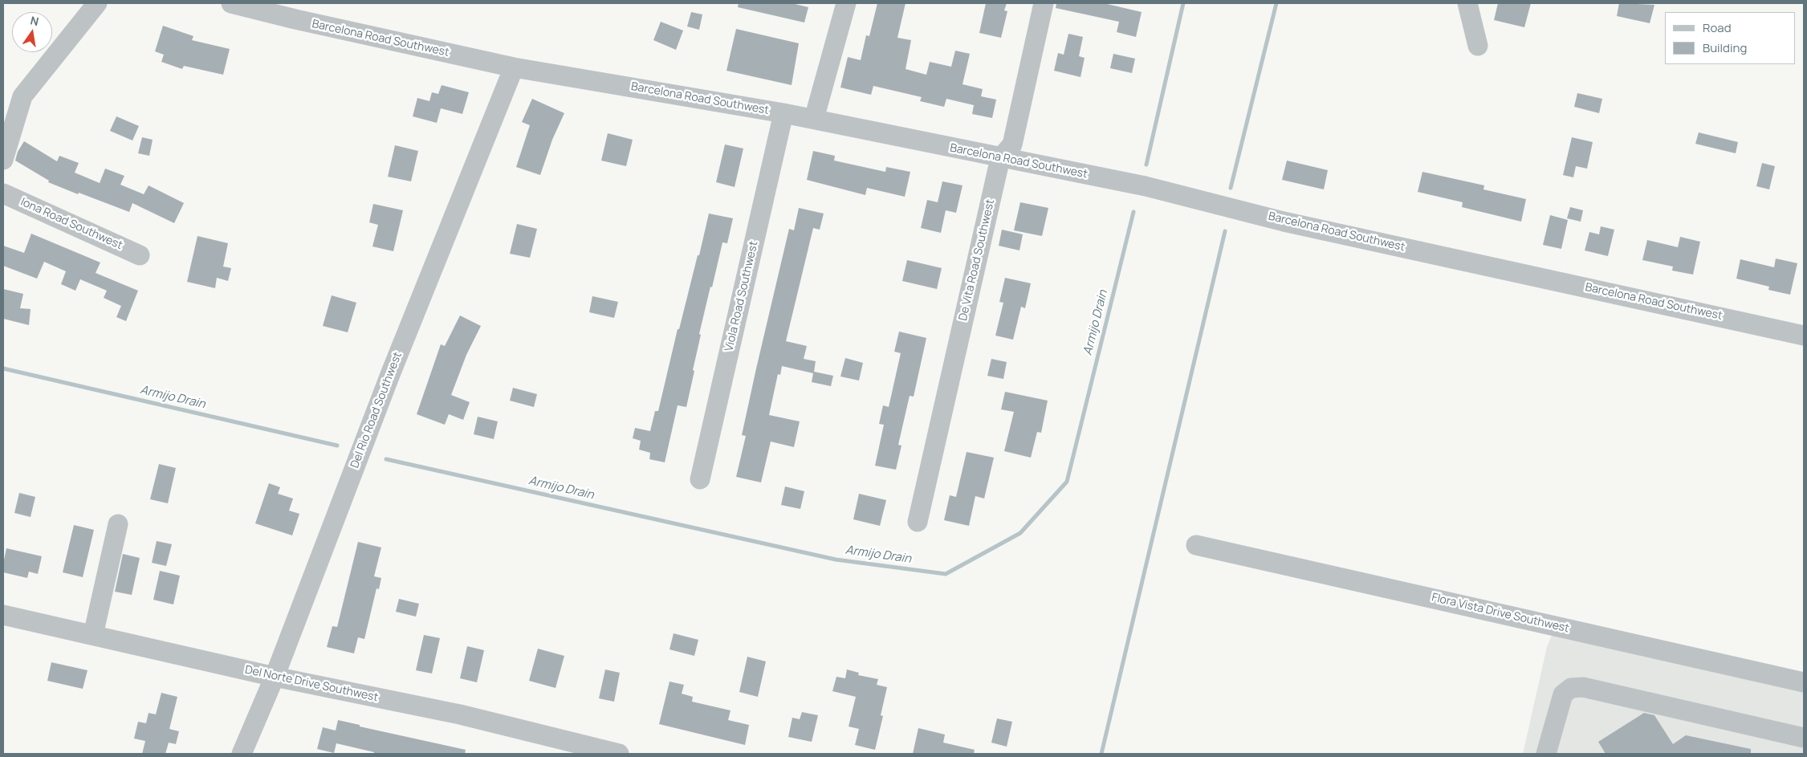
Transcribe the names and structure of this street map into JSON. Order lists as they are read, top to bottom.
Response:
{
  "streets": {
    "street": [
      "Barcelona Road Southwest",
      "Iona Road Southwest",
      "De Vita Road Southwest",
      "Viola Road Southwest",
      "Del Rio Road Southwest",
      "Flora Vista Drive Southwest",
      "Del Norte Drive Southwest"
    ]
  },
  "crossings": [
    ["Barcelona Road Southwest", "De Vita Road Southwest"],
    ["Barcelona Road Southwest", "Viola Road Southwest"],
    ["Barcelona Road Southwest", "Del Rio Road Southwest"],
    ["Del Rio Road Southwest", "Del Norte Drive Southwest"]
  ],
  "water": ["Armijo Drain"],
  "legend": ["Road", "Building"],
  "north": "top"
}
